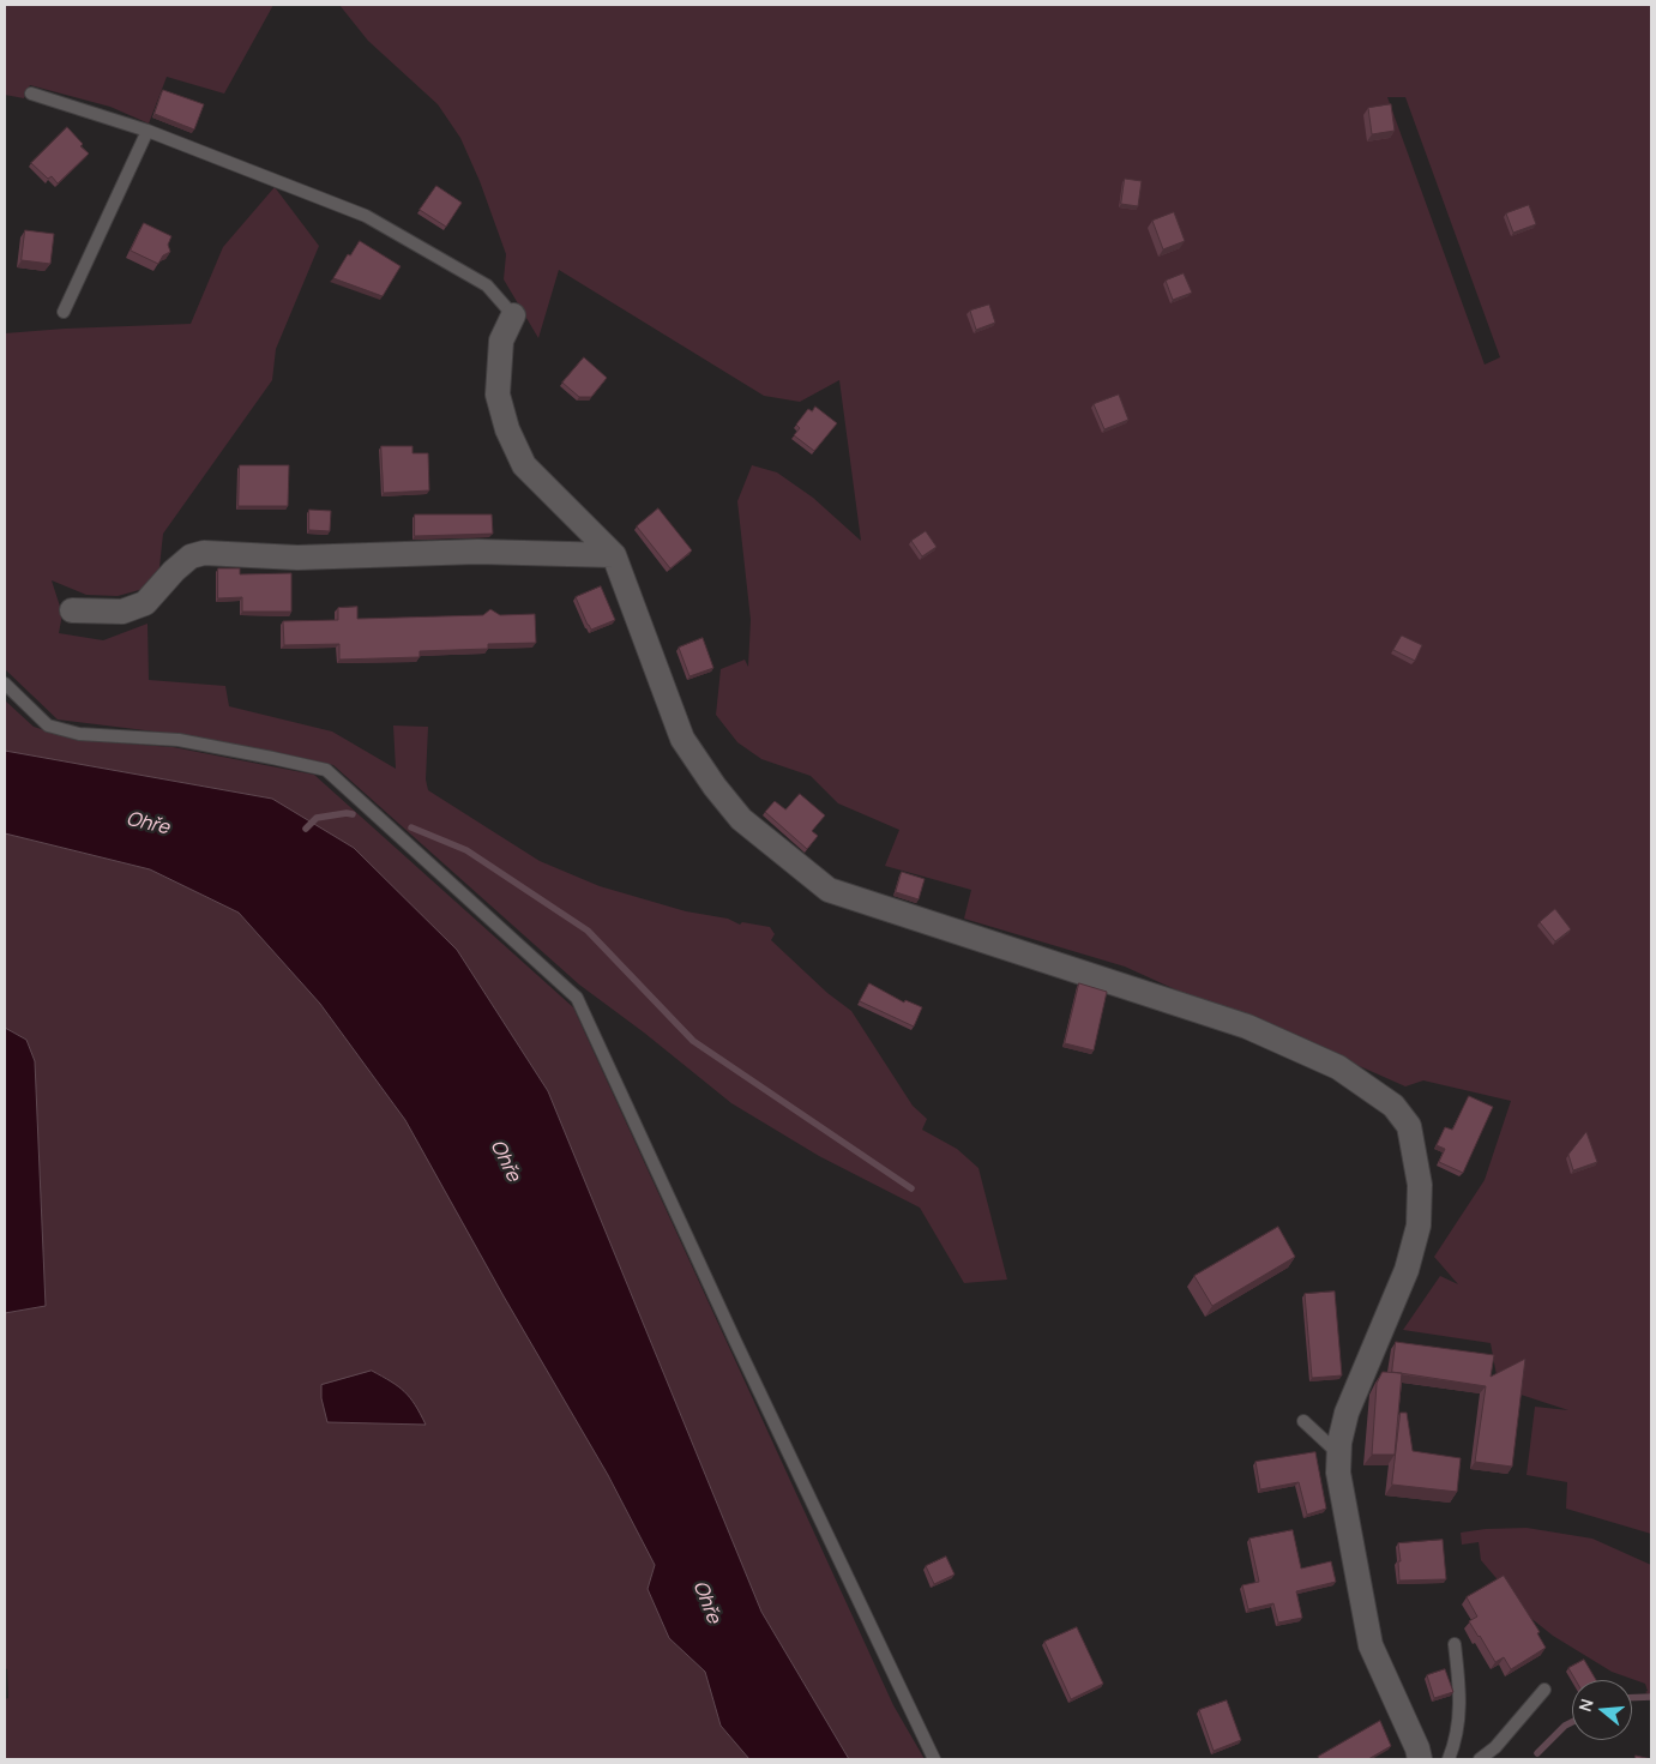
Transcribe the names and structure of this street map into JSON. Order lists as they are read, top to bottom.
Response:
{
  "water": ["Ohře"],
  "north": "left"
}
